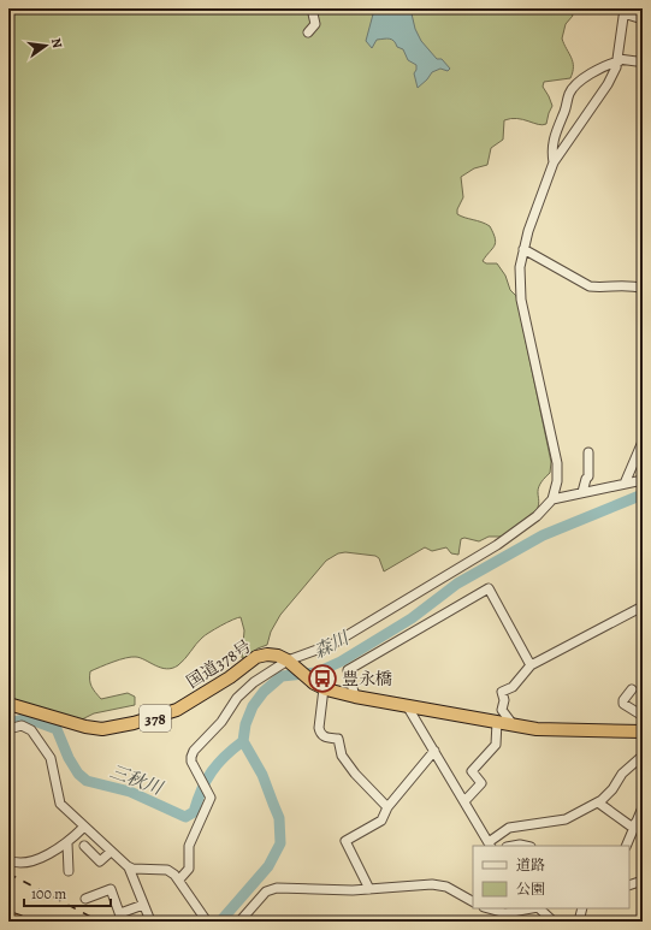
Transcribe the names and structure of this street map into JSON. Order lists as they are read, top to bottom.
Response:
{
  "streets": {
    "highway": ["国道378号", "378"]
  },
  "water": ["森川", "三秋川"],
  "places": {
    "bus stop": ["豊永橋"]
  },
  "legend": ["道路", "公園"],
  "scale_bar": "100 m",
  "north": "right"
}
